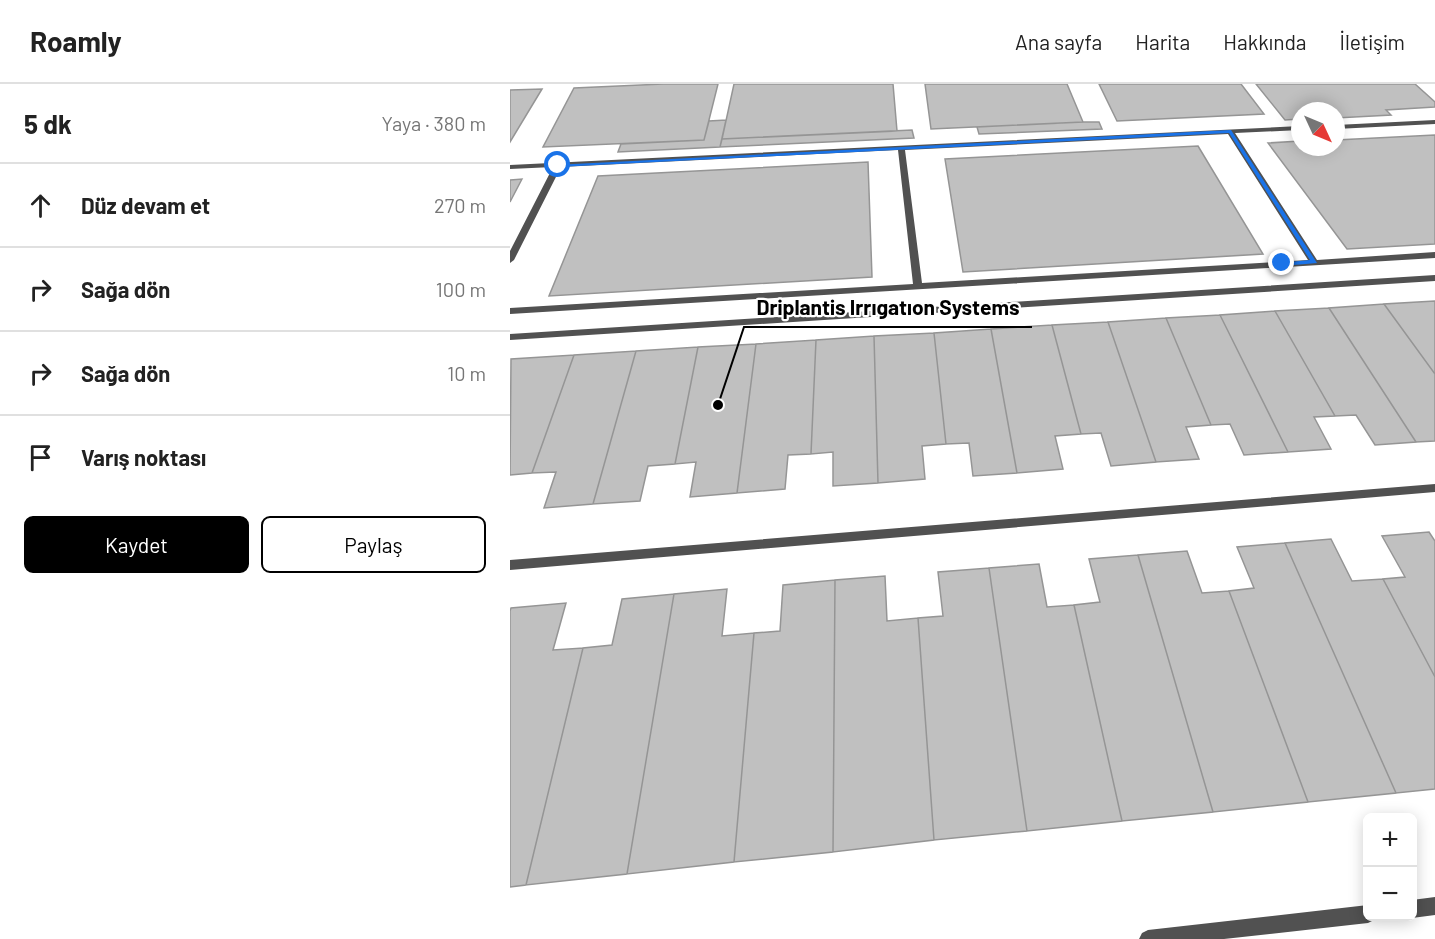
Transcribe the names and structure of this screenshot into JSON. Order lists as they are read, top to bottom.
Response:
{
  "places": ["Driplantis Irrıgatıon Systems"],
  "north": "bottom right",
  "page": {
    "header": "Roamly",
    "nav": [
      "Ana sayfa",
      "Harita",
      "Hakkında",
      "İletişim"
    ],
    "heading": ["5 dk", "Yaya · 380 m"],
    "list": [
      ["Düz devam et", "270 m"],
      ["Sağa dön", "100 m"],
      ["Sağa dön", "10 m"],
      "Varış noktası"
    ],
    "buttons": ["Kaydet", "Paylaş"],
    "map_buttons": ["+", "−"]
  }
}
